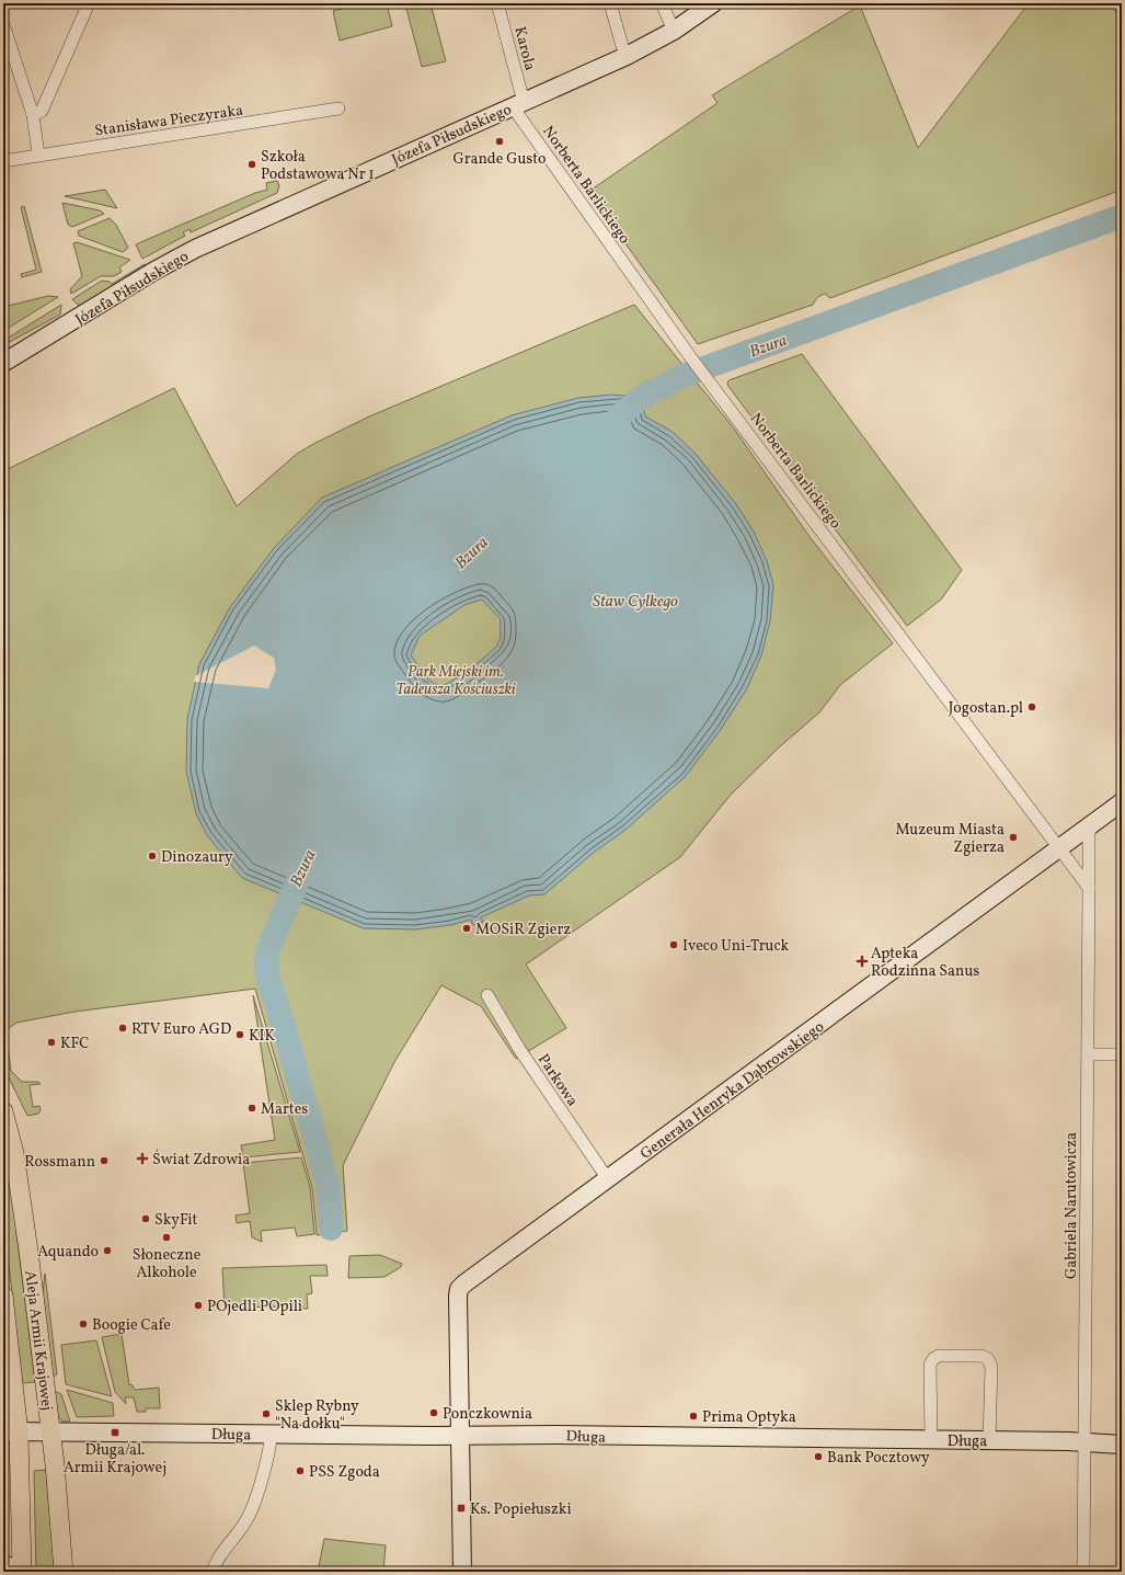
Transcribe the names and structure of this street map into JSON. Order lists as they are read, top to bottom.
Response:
{
  "streets": {
    "main road": ["Aleja Armii Krajowej"],
    "street": [
      "Karola",
      "Stanisława Pieczyraka",
      "Józefa Piłsudskiego",
      "Norberta Barlickiego",
      "Parkowa",
      "Generała Henryka Dąbrowskiego",
      "Gabriela Narutowicza",
      "Długa"
    ]
  },
  "crossings": [
    ["Karola", "Józefa Piłsudskiego"],
    ["Karola", "Norberta Barlickiego"],
    ["Józefa Piłsudskiego", "Norberta Barlickiego"],
    ["Norberta Barlickiego", "Generała Henryka Dąbrowskiego"],
    ["Parkowa", "Generała Henryka Dąbrowskiego"],
    ["Generała Henryka Dąbrowskiego", "Gabriela Narutowicza"],
    ["Generała Henryka Dąbrowskiego", "Długa"],
    ["Gabriela Narutowicza", "Długa"],
    ["Aleja Armii Krajowej", "Długa"]
  ],
  "water": ["Bzura", "Staw Cylkego"],
  "parks": ["Park Miejski im. Tadeusza Kościuszki"],
  "places": {
    "other": [
      "Grande Gusto",
      "Szkoła Podstawowa Nr 1",
      "Jogostan.pl",
      "Muzeum Miasta Zgierza",
      "Dinozaury",
      "MOSiR Zgierz",
      "Iveco Uni-Truck",
      "RTV Euro AGD",
      "KIK",
      "KFC",
      "Martes",
      "Rossmann",
      "SkyFit",
      "Słoneczne Alkohole",
      "Aquando",
      "POjedli POpili",
      "Boogie Cafe",
      "Ponczkownia",
      "Sklep Rybny \"Na dołku\"",
      "Prima Optyka",
      "Bank Pocztowy",
      "PSS Zgoda"
    ],
    "health": ["Apteka Rodzinna Sanus", "Świat Zdrowia"],
    "transit": ["Długa/al. Armii Krajowej", "Ks. Popiełuszki"]
  }
}
